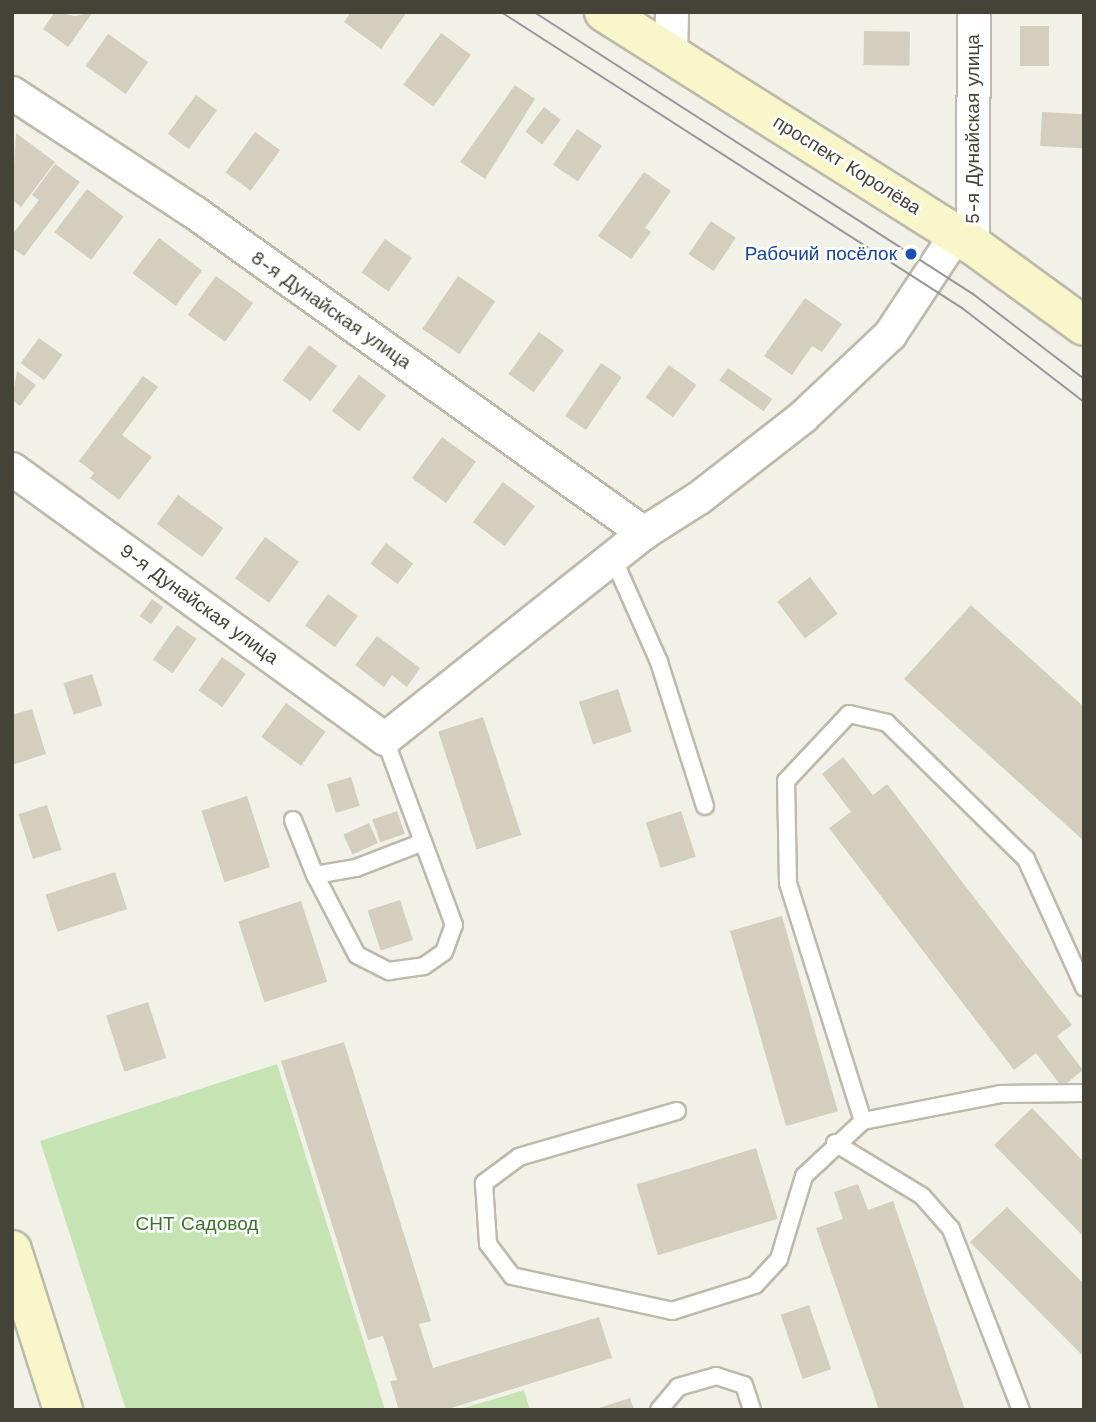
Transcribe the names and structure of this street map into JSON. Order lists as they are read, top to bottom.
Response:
{
  "streets": {
    "main road": ["проспект Королёва"],
    "street": ["5-я Дунайская улица", "8-я Дунайская улица", "9-я Дунайская улица"]
  },
  "crossings": [
    ["5-я Дунайская улица", "проспект Королёва"]
  ],
  "parks": ["СНТ Садовод"],
  "places": ["Рабочий посёлок"]
}
